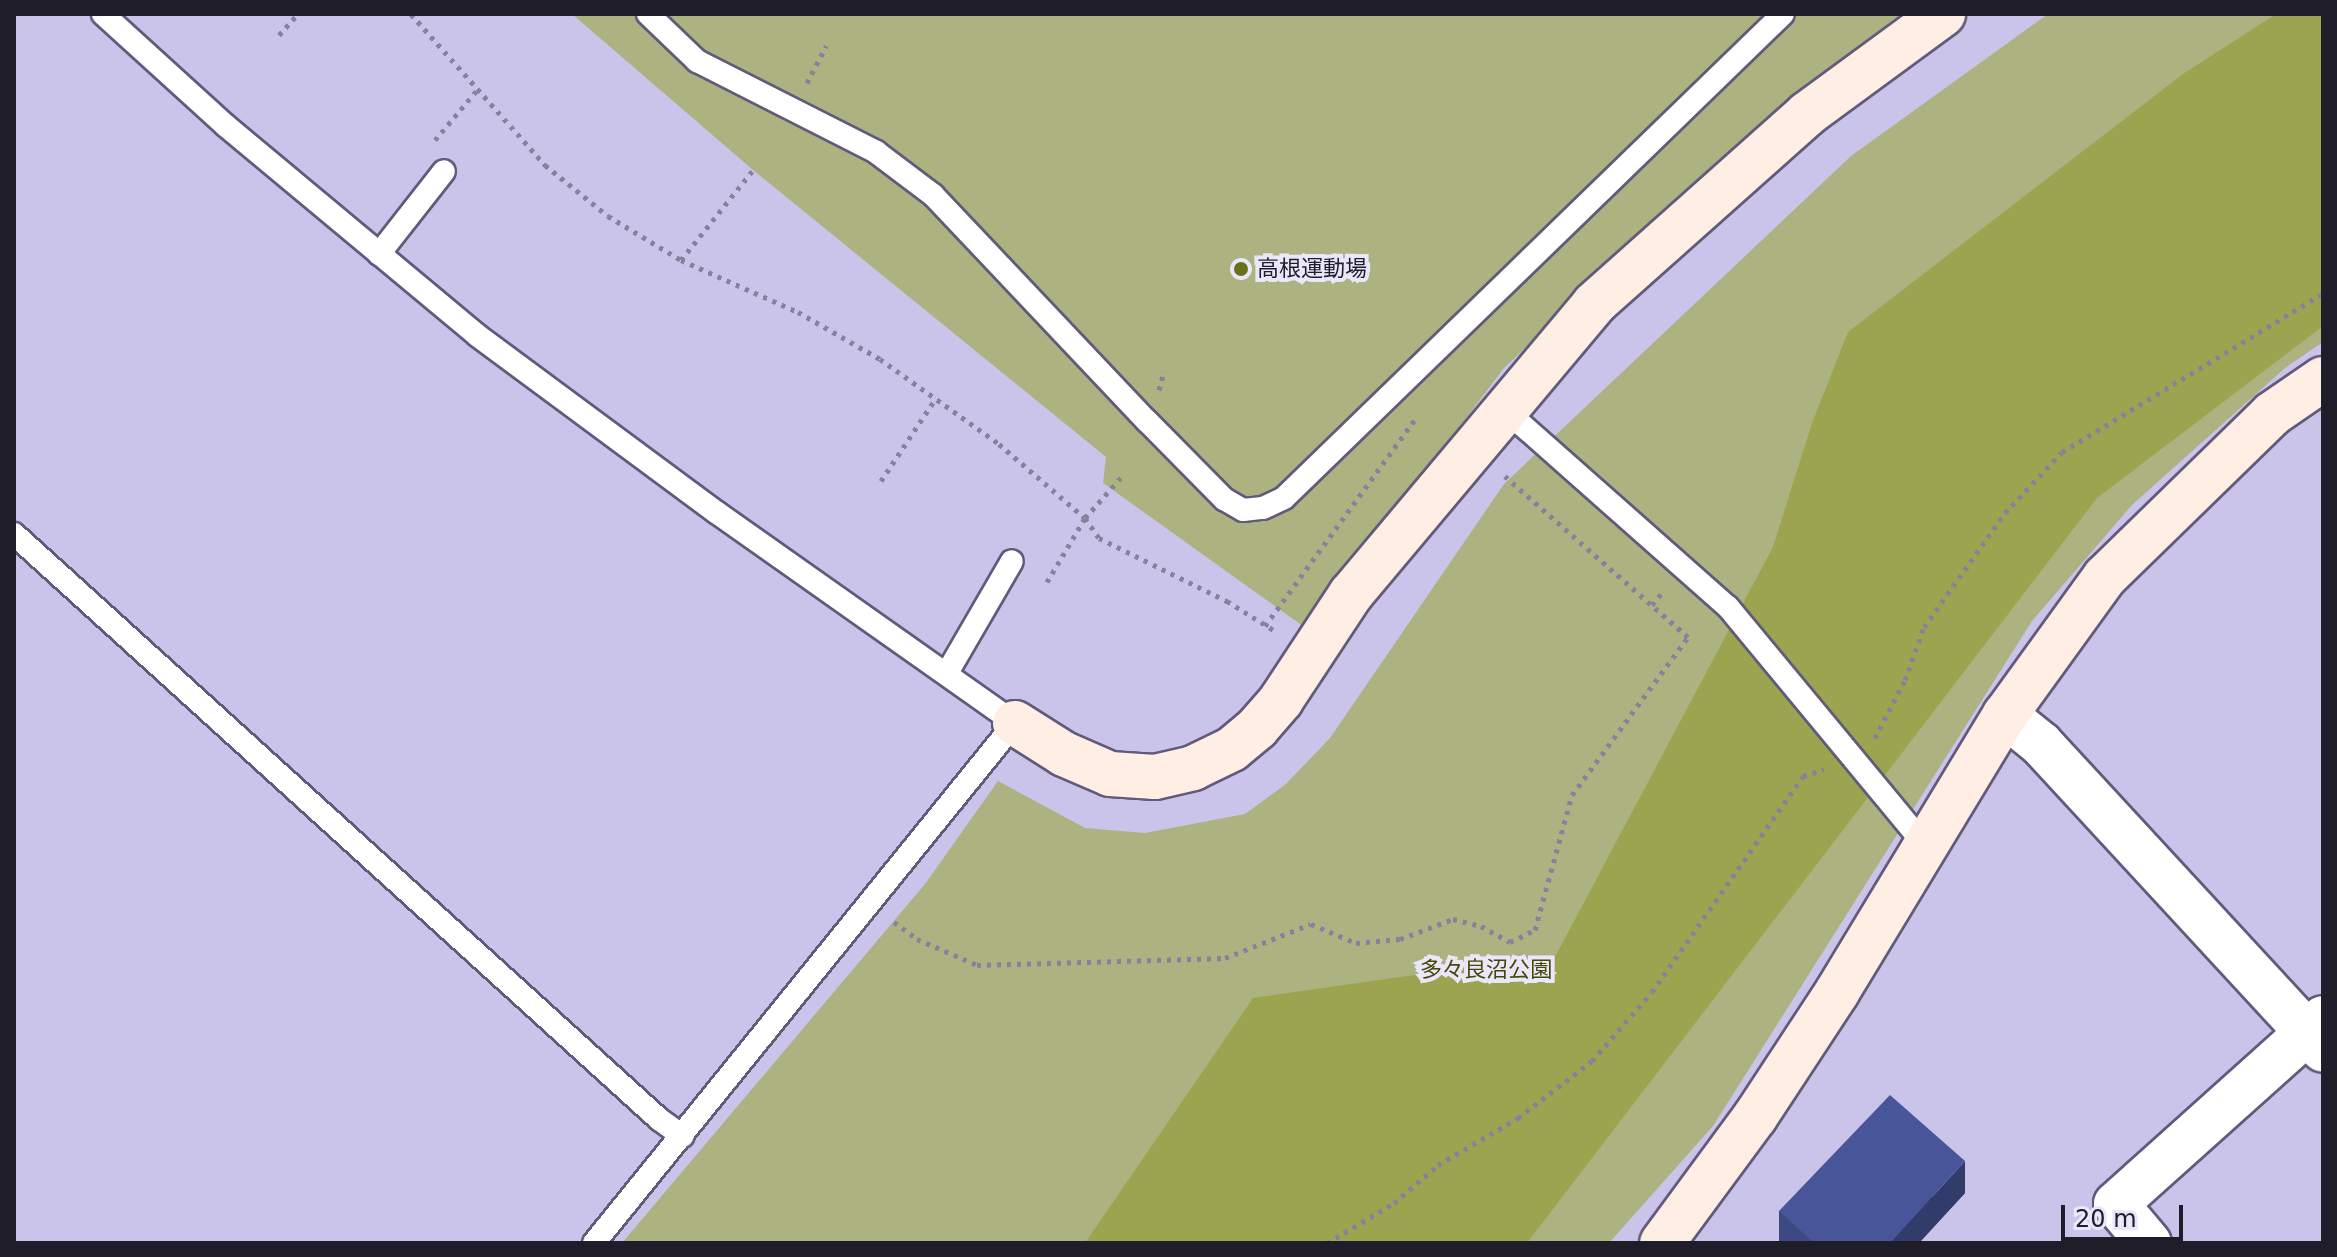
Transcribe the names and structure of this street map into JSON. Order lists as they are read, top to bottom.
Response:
{
  "parks": ["多々良沼公園"],
  "places": ["高根運動場"],
  "scale_bar": "20 m"
}
